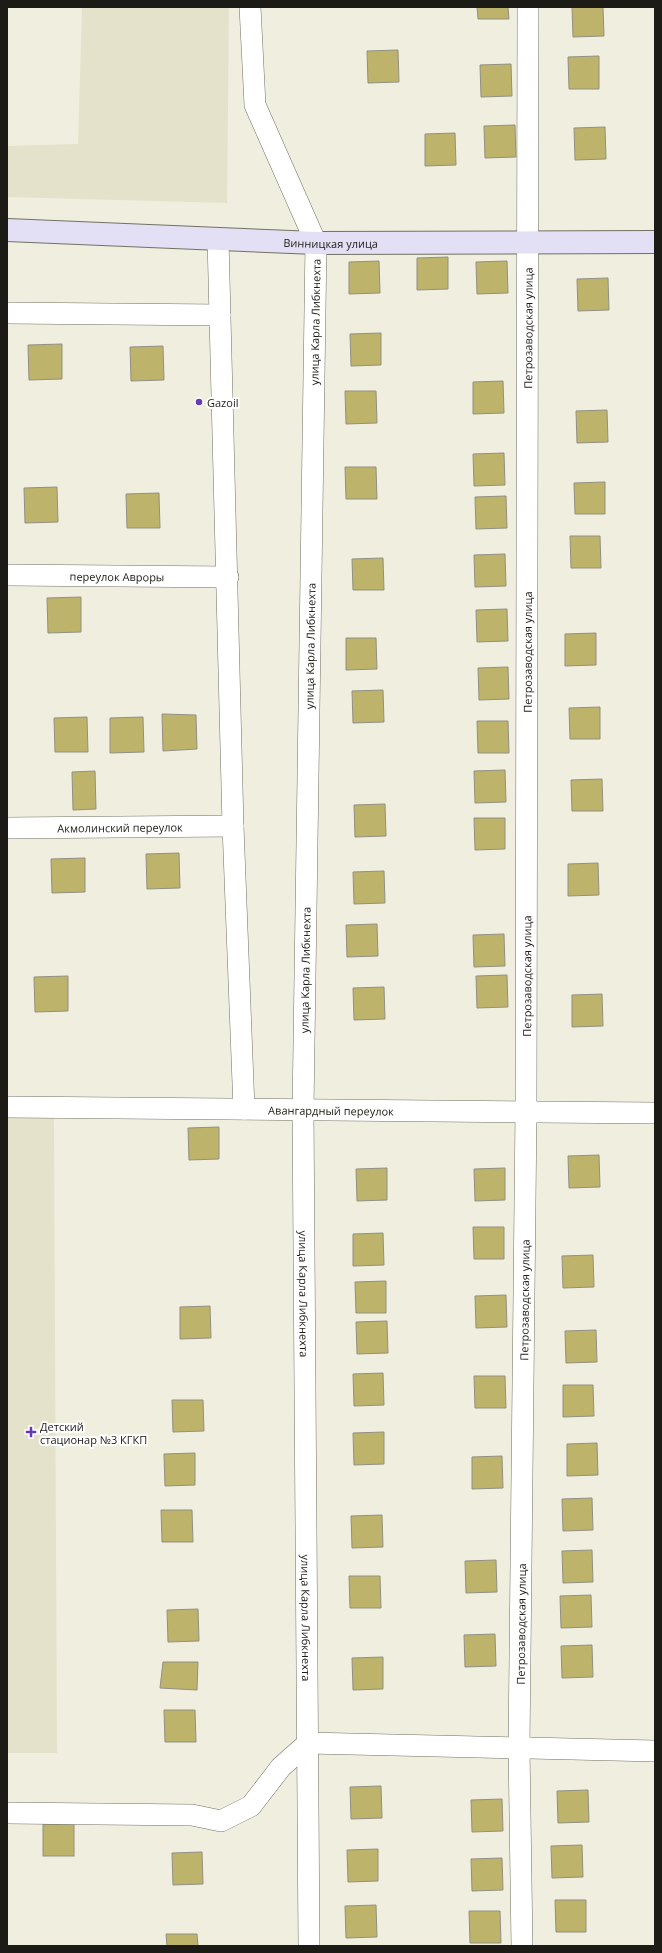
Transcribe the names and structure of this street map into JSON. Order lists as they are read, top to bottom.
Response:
{
  "streets": {
    "main road": ["Винницкая улица"],
    "street": [
      "улица Карла Либкнехта",
      "Петрозаводская улица",
      "переулок Авроры",
      "Акмолинский переулок",
      "Авангардный переулок"
    ]
  },
  "crossings": [
    ["Винницкая улица", "улица Карла Либкнехта"],
    ["Винницкая улица", "Петрозаводская улица"],
    ["улица Карла Либкнехта", "Авангардный переулок"],
    ["Петрозаводская улица", "Авангардный переулок"]
  ],
  "places": {
    "other": ["Gazoil"],
    "health": ["Детский стационар №3 КГКП"]
  }
}
